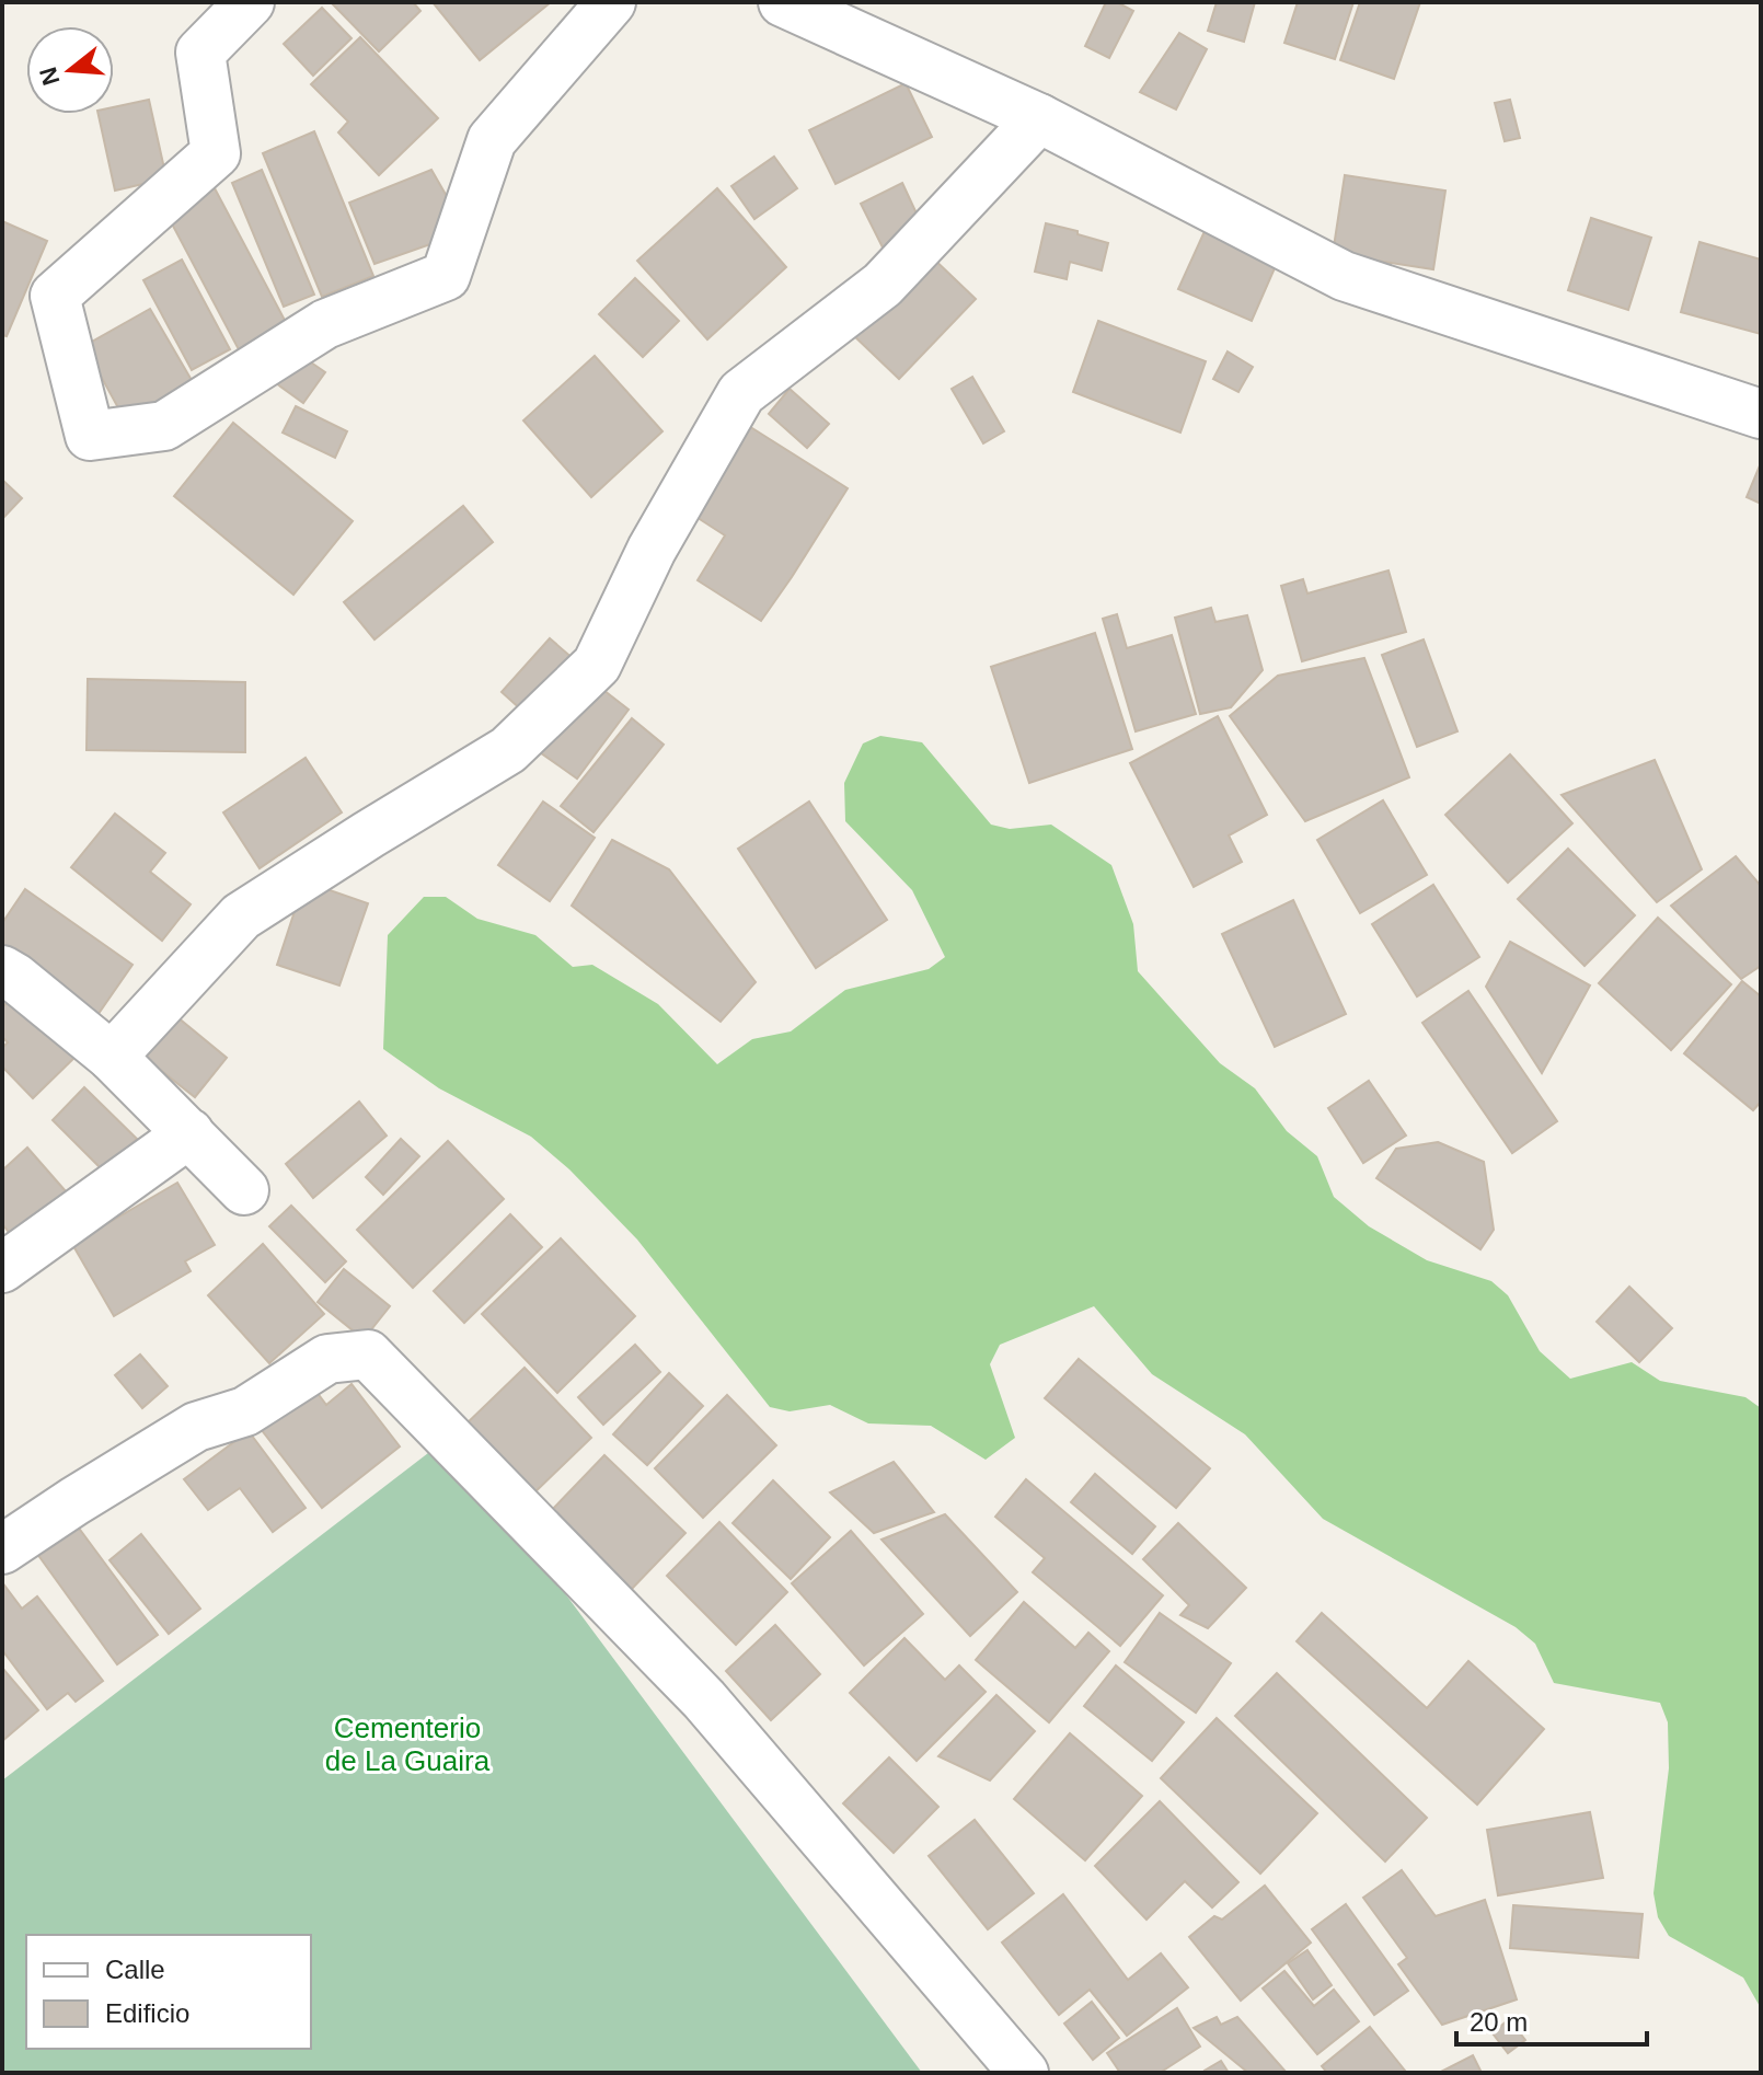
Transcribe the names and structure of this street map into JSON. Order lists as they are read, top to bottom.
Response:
{
  "parks": ["Cementerio de La Guaira"],
  "legend": ["Calle", "Edificio"],
  "scale_bar": "20 m",
  "north": "left"
}
